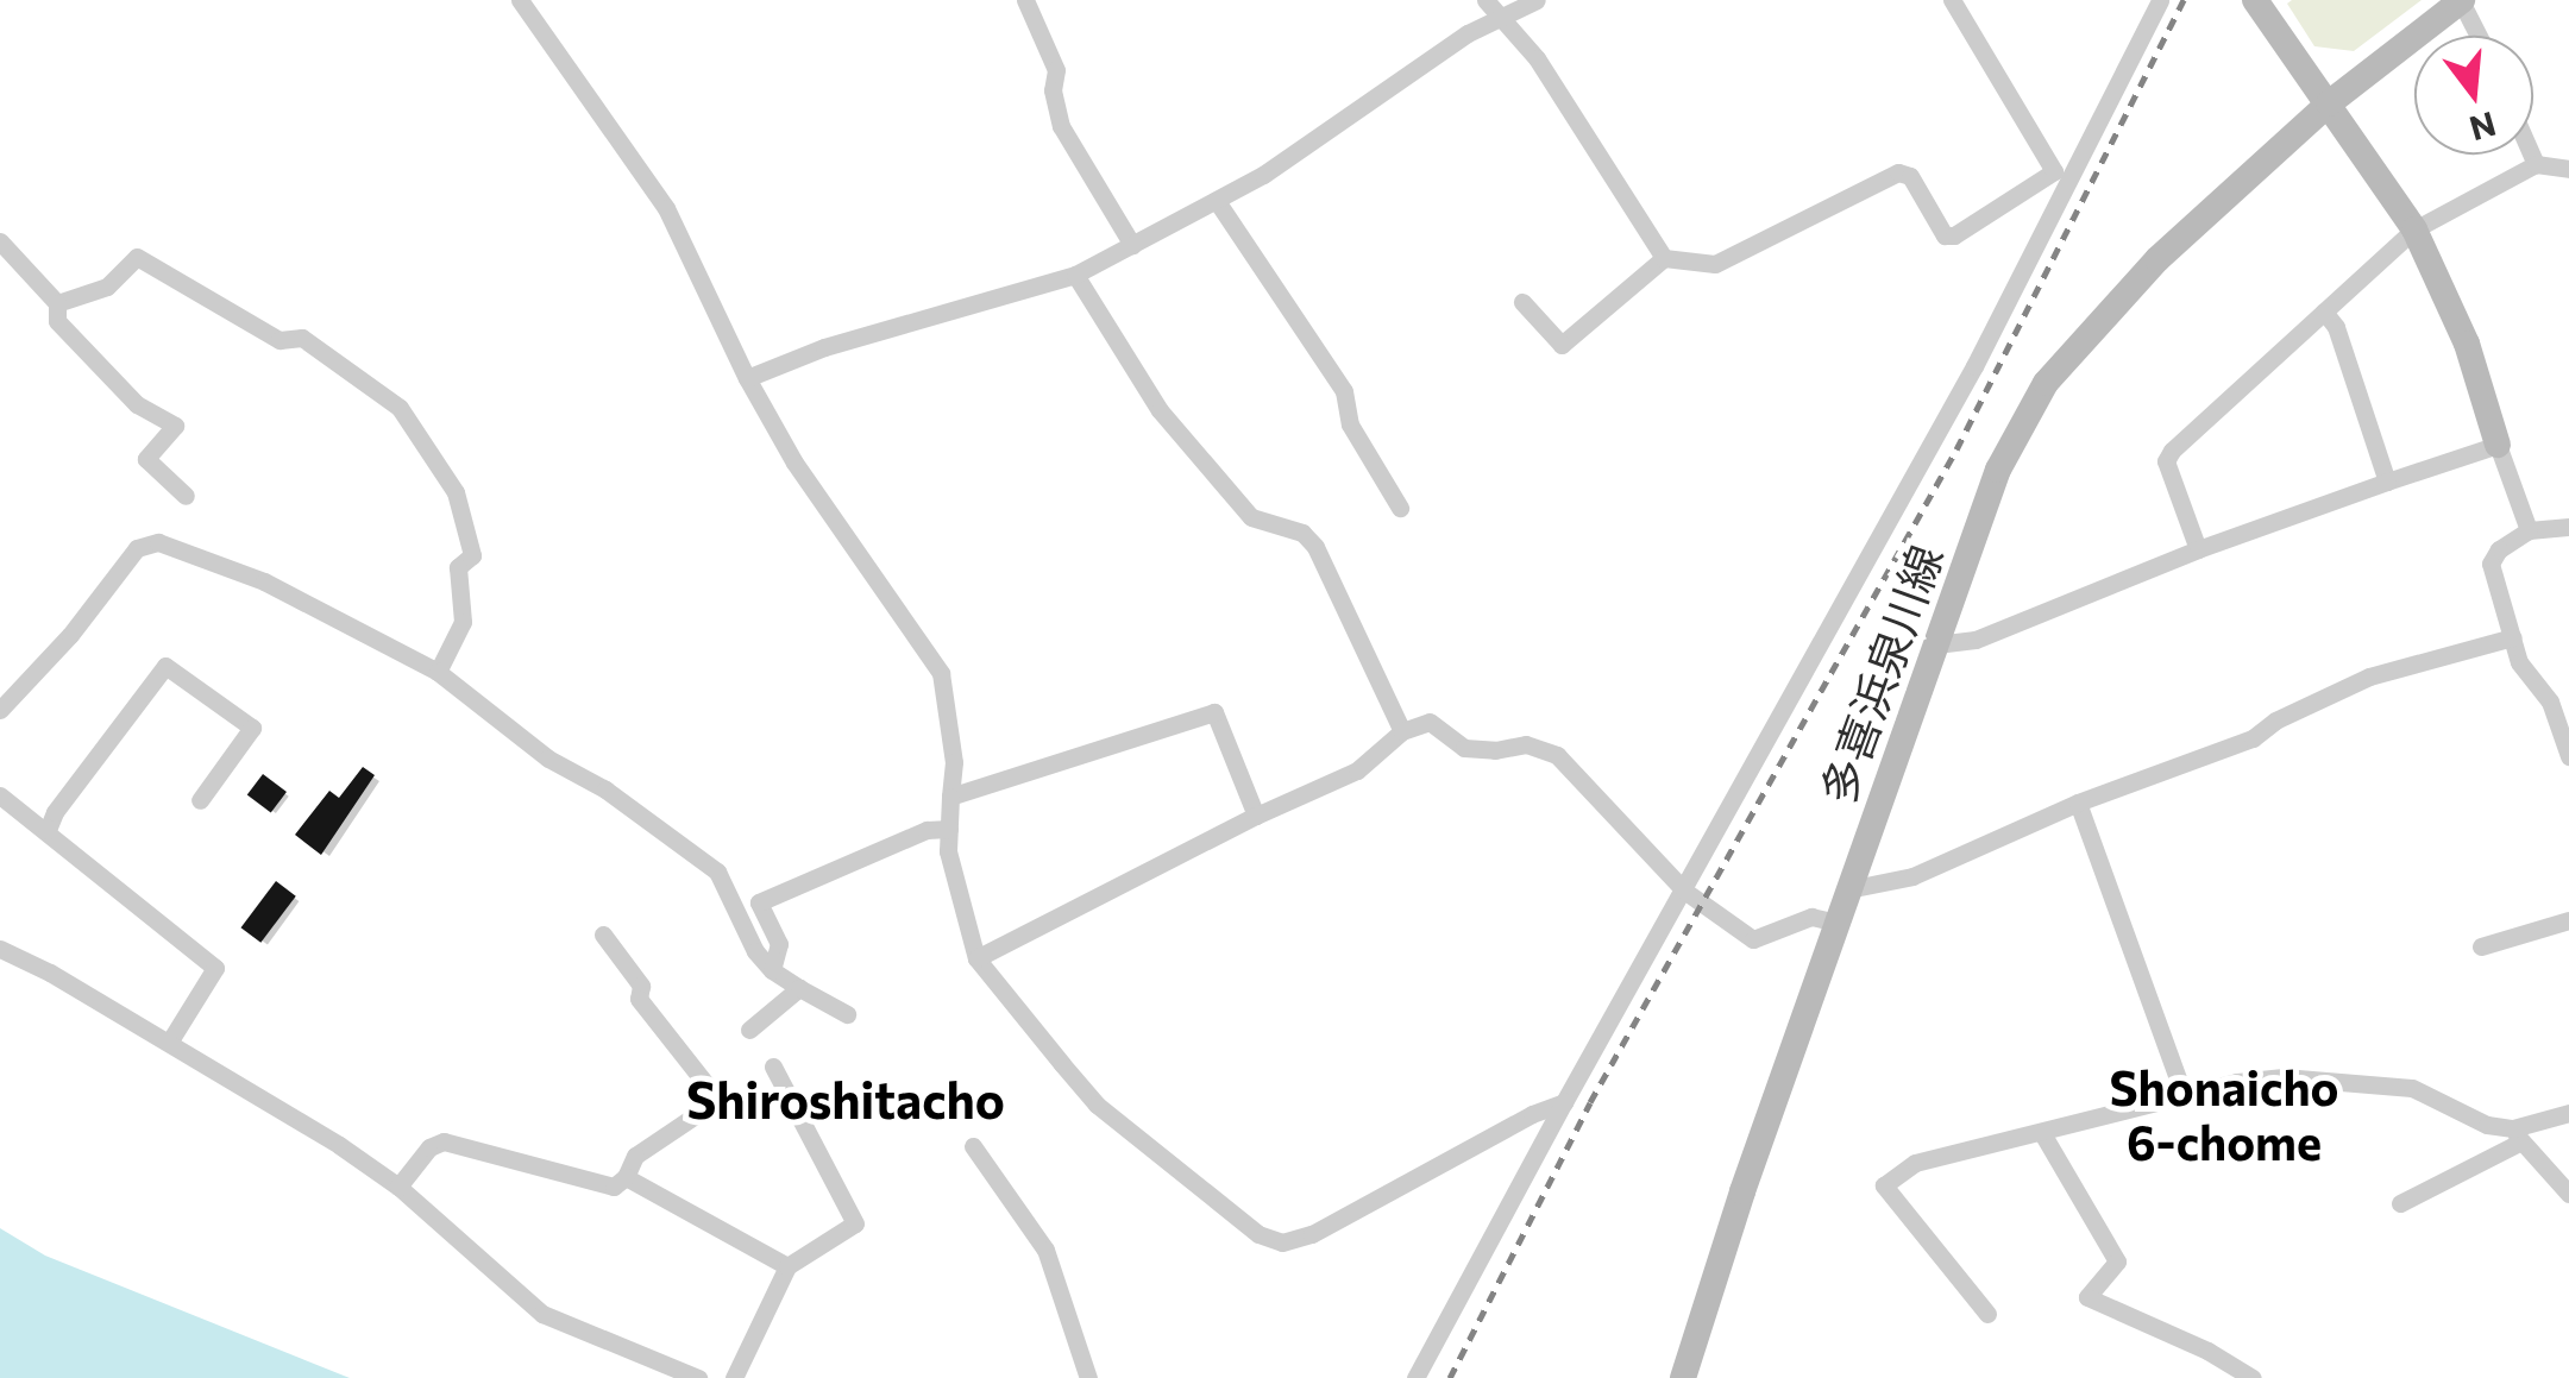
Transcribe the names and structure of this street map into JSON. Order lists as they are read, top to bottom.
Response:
{
  "streets": {
    "main road": ["多喜浜泉川線"]
  },
  "districts": ["Shonaicho 6-chome", "Shiroshitacho"],
  "north": "bottom"
}
